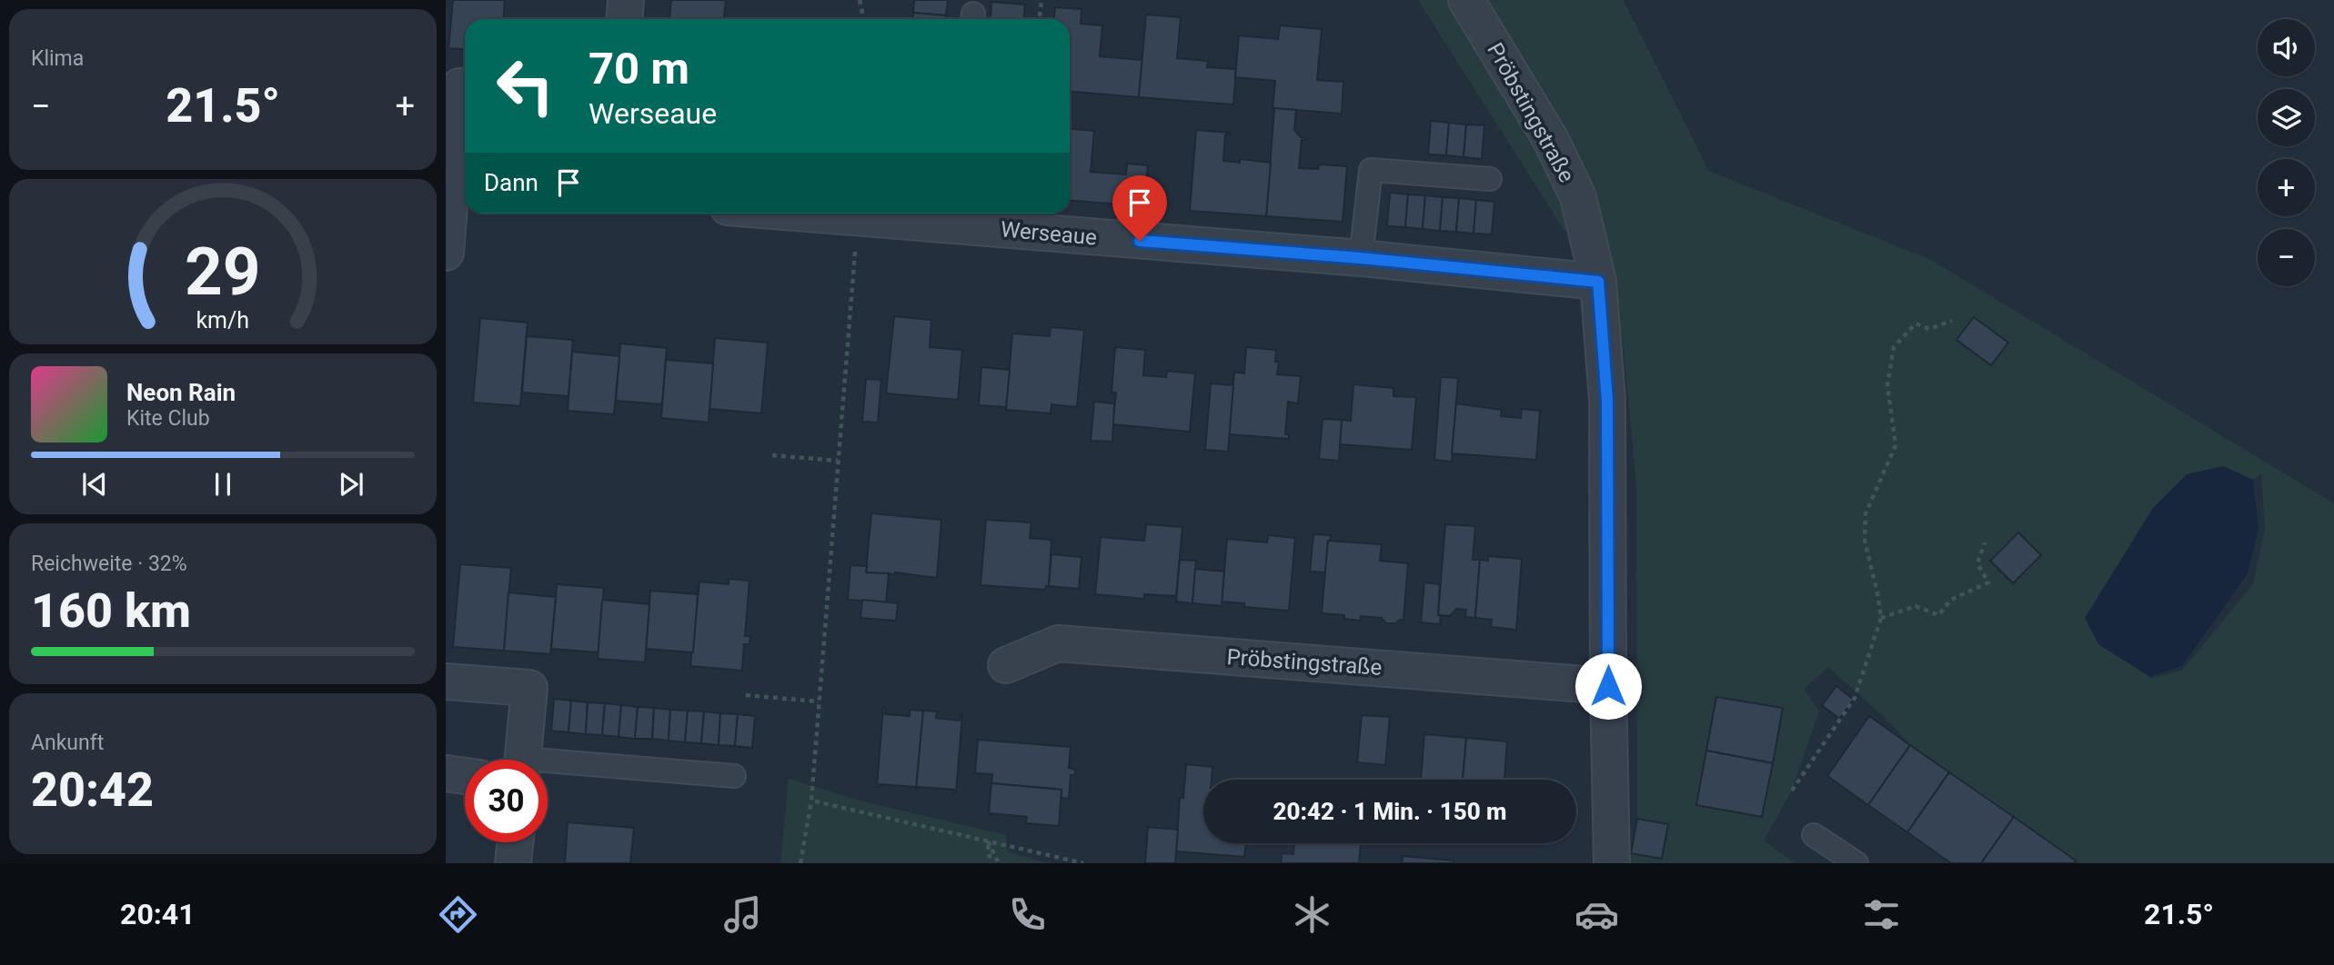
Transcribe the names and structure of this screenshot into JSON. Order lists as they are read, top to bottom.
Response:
{
  "streets": {
    "street": ["Pröbstingstraße", "Werseaue"]
  },
  "crossings": [
    ["Pröbstingstraße", "Werseaue"]
  ],
  "page": {
    "tile": [
      "Klima",
      ["Reichweite · 32%", "160 km"],
      ["Ankunft", "20:42"]
    ],
    "map_buttons": ["+", "−"],
    "turn": ["70 m", "Werseaue"],
    "heat": ["−", "21.5°", "+"],
    "then": "Dann",
    "song": ["Neon Rain", "Kite Club"],
    "limit": "30",
    "trip": "20:42 · 1 Min. · 150 m",
    "tabs": ["20:41", "21.5°"],
    "gauge": ["29", "km/h"]
  }
}
